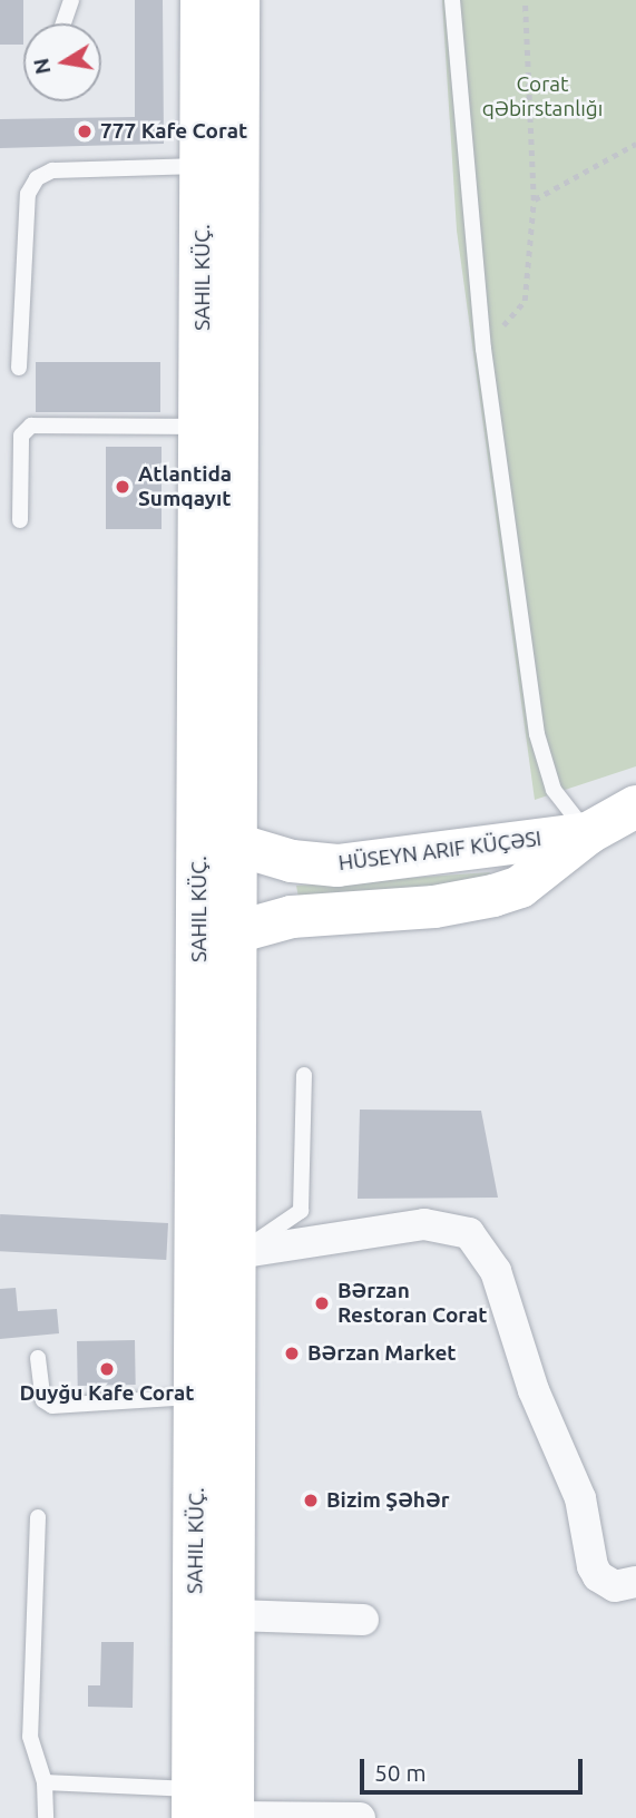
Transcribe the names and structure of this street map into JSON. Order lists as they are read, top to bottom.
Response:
{
  "streets": {
    "main road": ["SAHIL KÜÇ.", "HÜSEYN ARIF KÜÇƏSI"]
  },
  "crossings": [
    ["SAHIL KÜÇ.", "HÜSEYN ARIF KÜÇƏSI"]
  ],
  "parks": ["Corat qəbirstanlığı"],
  "places": [
    "777 Kafe Corat",
    "Atlantida Sumqayıt",
    "Bərzan Restoran Corat",
    "Bərzan Market",
    "Duyğu Kafe Corat",
    "Bizim Şəhər"
  ],
  "scale_bar": "50 m",
  "north": "left"
}
